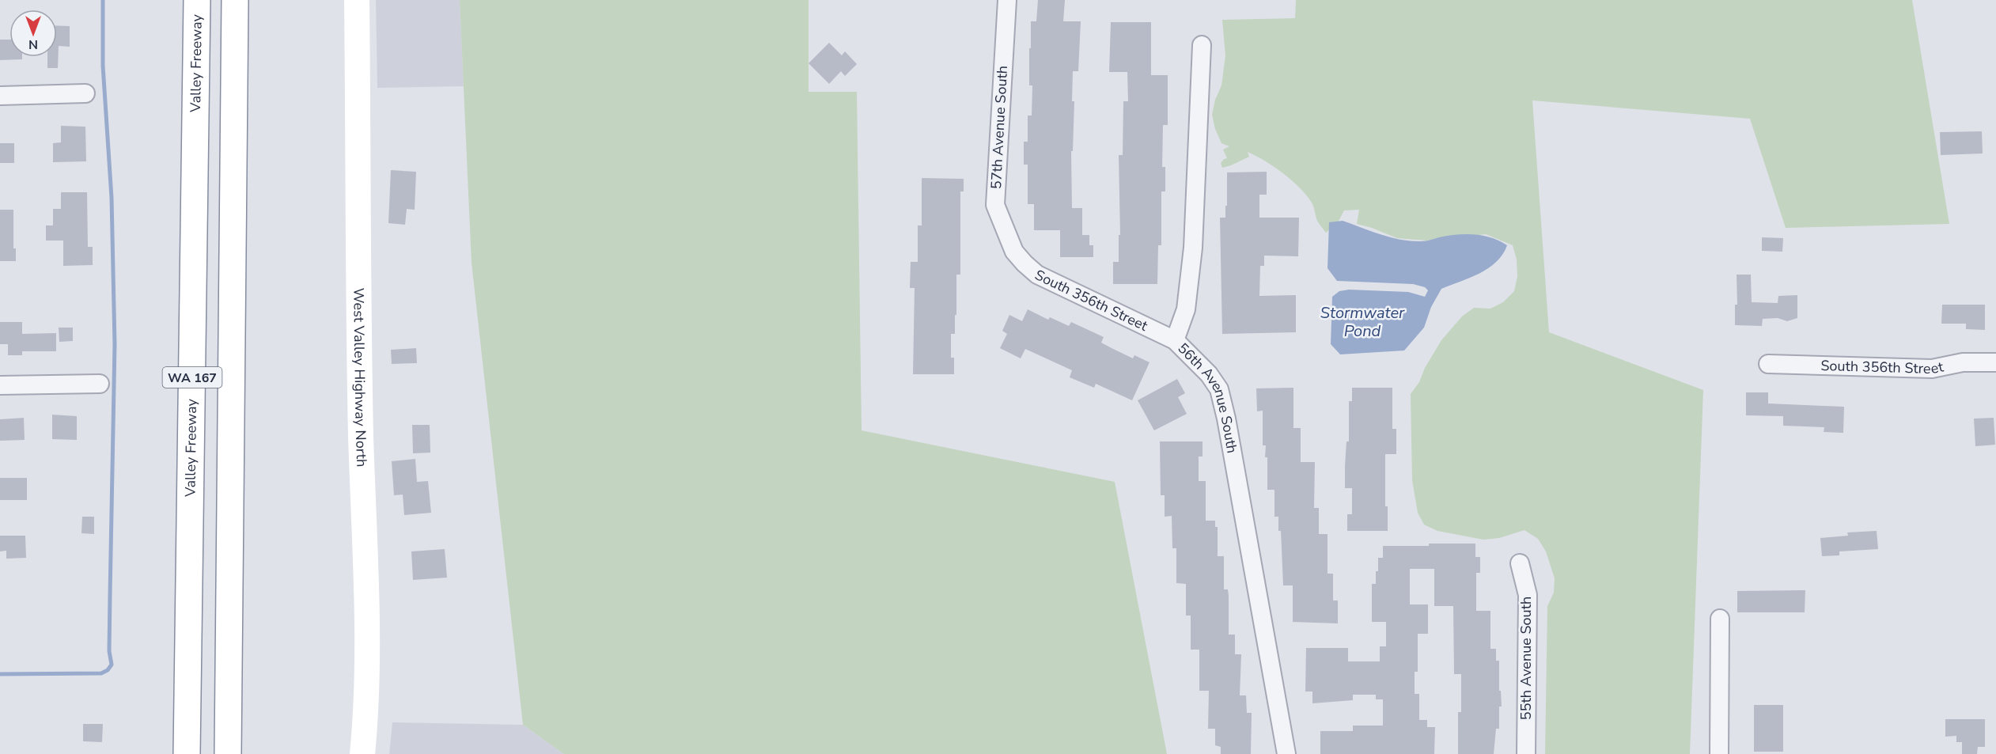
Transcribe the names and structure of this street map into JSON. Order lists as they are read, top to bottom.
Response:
{
  "streets": {
    "highway": ["Valley Freeway", "WA 167"],
    "main road": ["West Valley Highway North"],
    "street": [
      "57th Avenue South",
      "South 356th Street",
      "56th Avenue South",
      "55th Avenue South"
    ]
  },
  "crossings": [
    ["57th Avenue South", "South 356th Street"],
    ["South 356th Street", "56th Avenue South"]
  ],
  "water": ["Stormwater Pond"],
  "north": "bottom"
}
